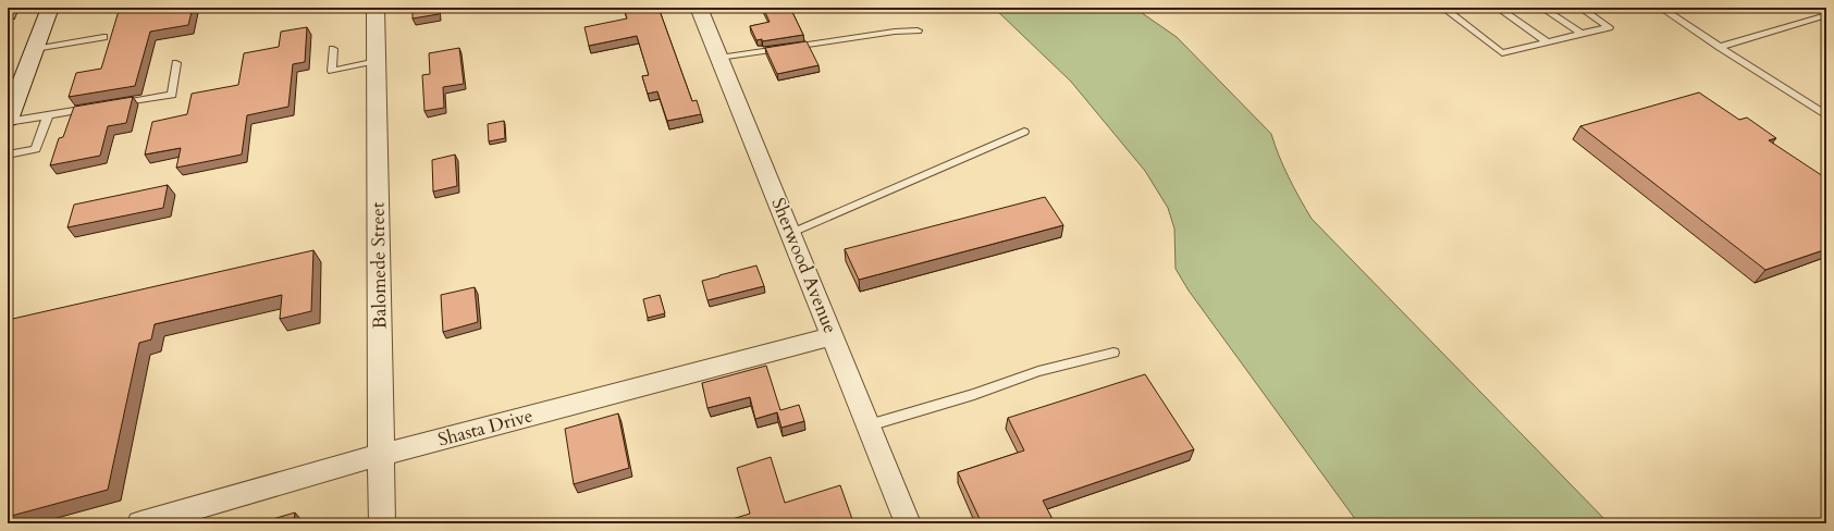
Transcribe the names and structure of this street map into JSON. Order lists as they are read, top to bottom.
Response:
{
  "streets": {
    "street": ["Balomede Street", "Sherwood Avenue", "Shasta Drive"]
  },
  "crossings": [
    ["Balomede Street", "Shasta Drive"],
    ["Sherwood Avenue", "Shasta Drive"]
  ]
}
